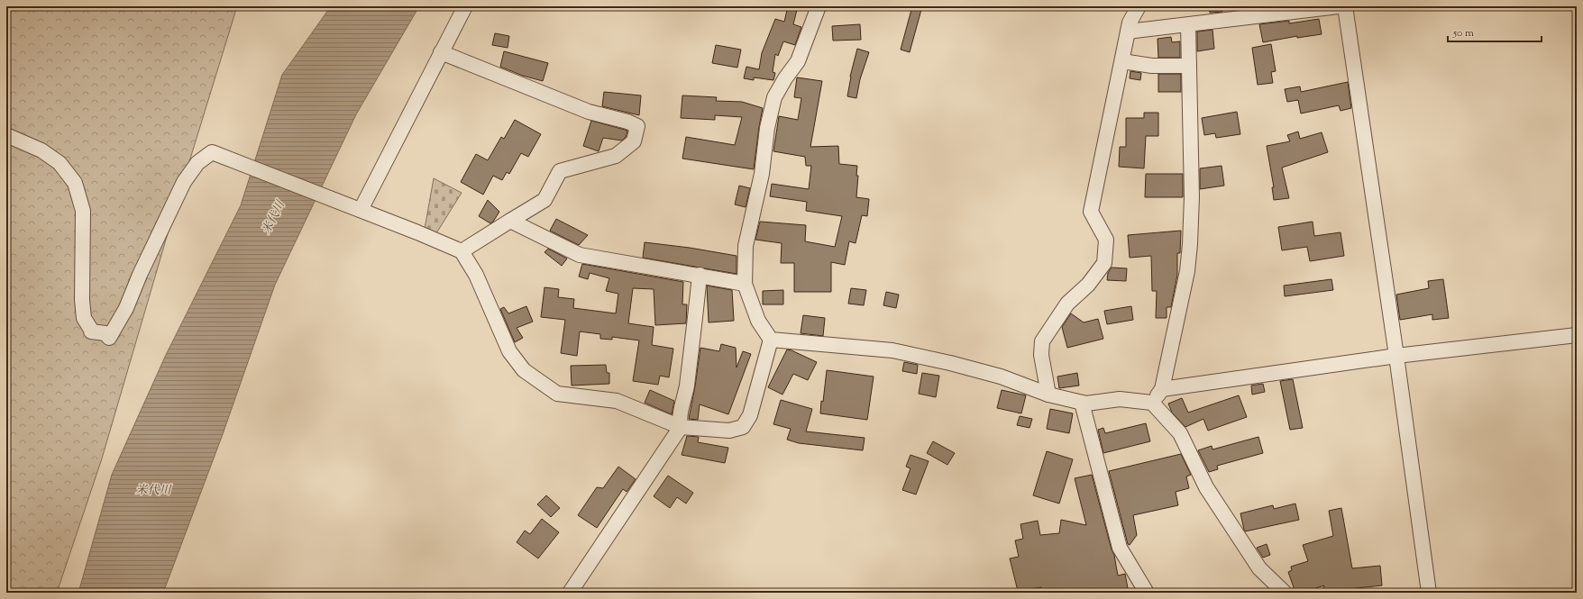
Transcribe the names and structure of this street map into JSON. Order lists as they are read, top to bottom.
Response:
{
  "water": ["米代川"],
  "scale_bar": "50 m"
}
